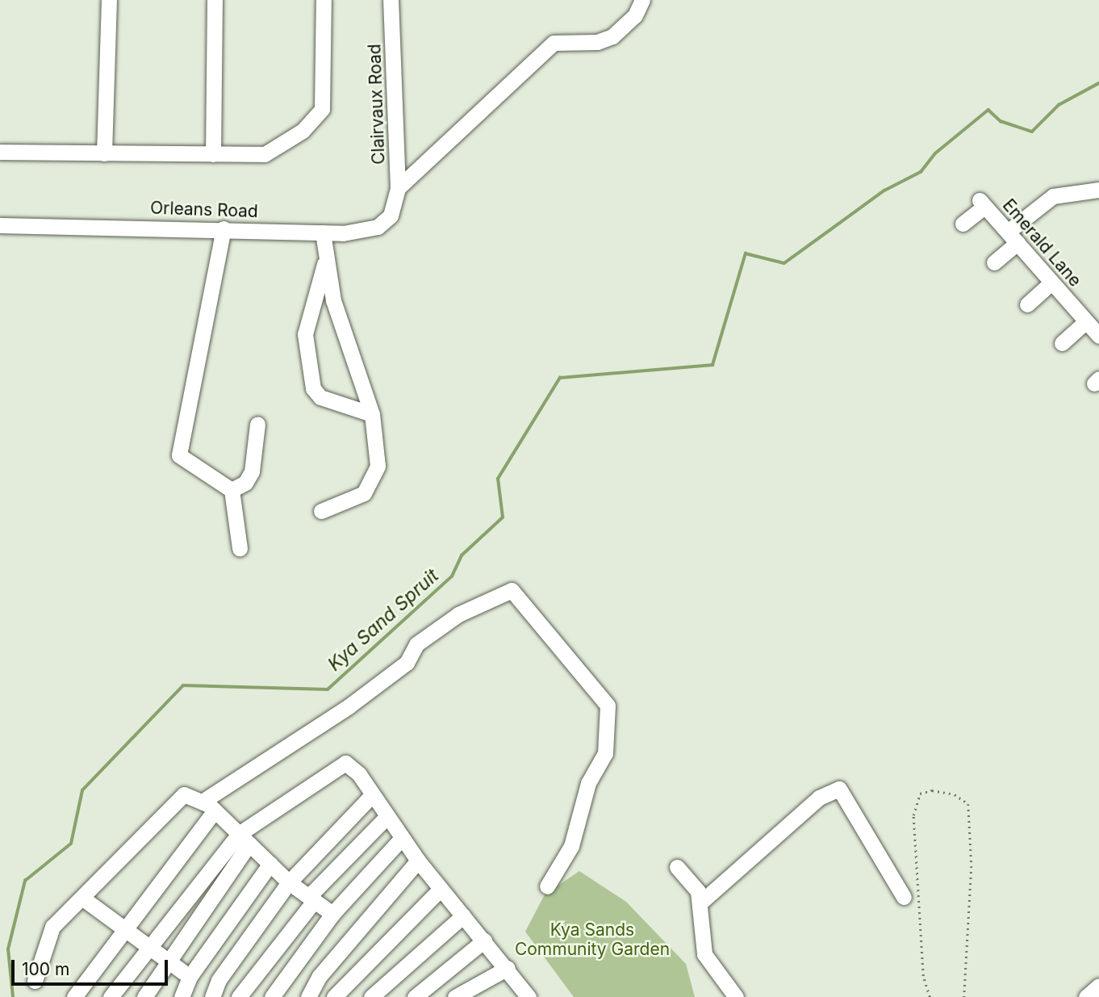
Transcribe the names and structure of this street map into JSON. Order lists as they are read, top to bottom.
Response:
{
  "streets": {
    "street": ["Clairvaux Road", "Orleans Road", "Emerald Lane"]
  },
  "crossings": [
    ["Clairvaux Road", "Orleans Road"]
  ],
  "water": ["Kya Sand Spruit"],
  "parks": ["Kya Sands Community Garden"],
  "scale_bar": "100 m"
}
